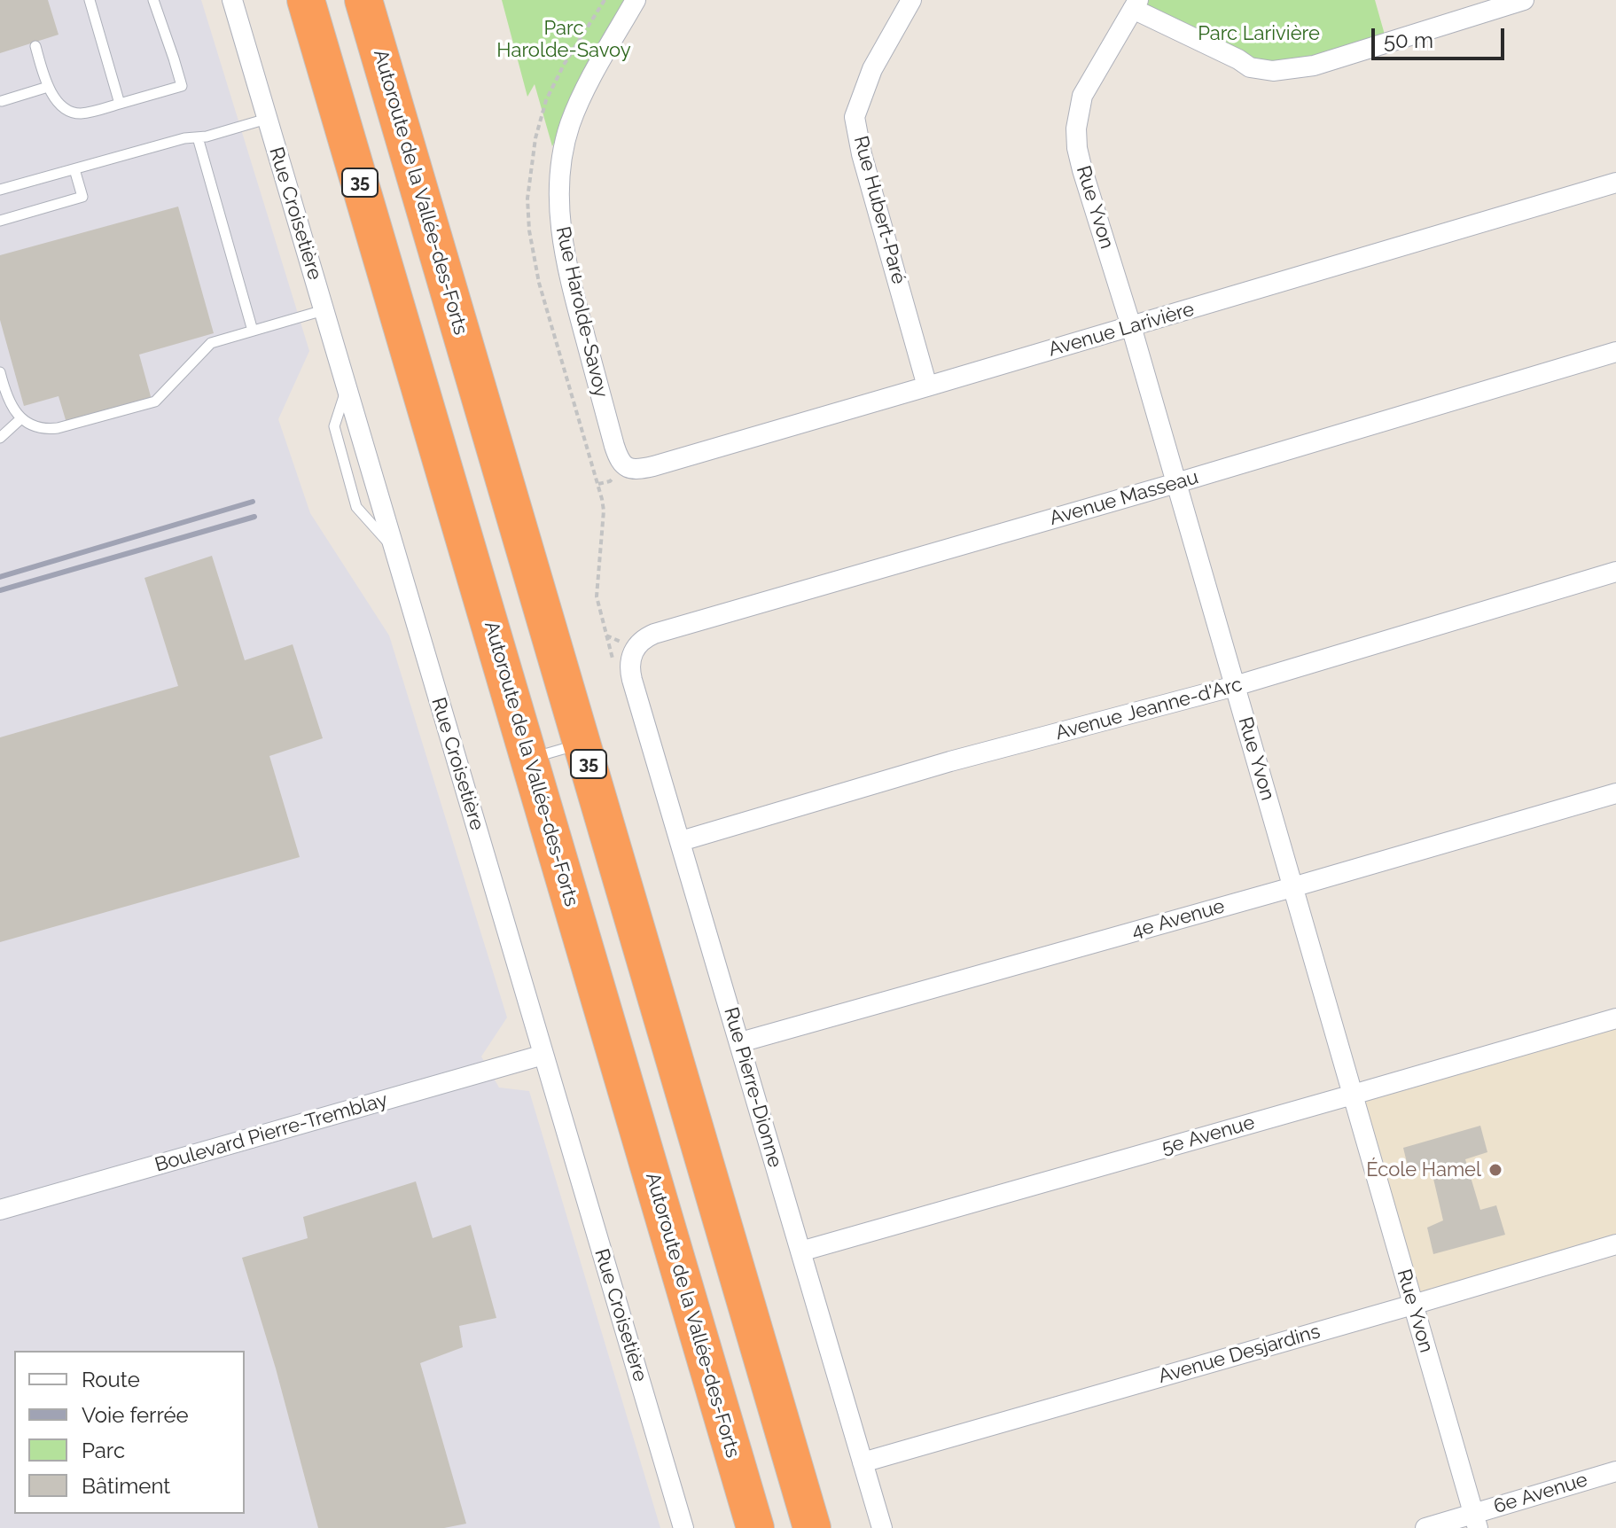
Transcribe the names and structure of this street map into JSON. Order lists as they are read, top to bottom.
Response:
{
  "streets": {
    "highway": ["35", "Autoroute de la Vallée-des-Forts"],
    "street": [
      "Rue Yvon",
      "Rue Hubert-Paré",
      "Rue Croisetière",
      "Rue Harolde-Savoy",
      "Avenue Larivière",
      "Avenue Masseau",
      "Avenue Jeanne-d'Arc",
      "4e Avenue",
      "Rue Pierre-Dionne",
      "Boulevard Pierre-Tremblay",
      "5e Avenue",
      "Avenue Desjardins",
      "6e Avenue"
    ]
  },
  "crossings": [
    ["Rue Yvon", "Avenue Larivière"],
    ["Rue Yvon", "Avenue Masseau"],
    ["Rue Yvon", "Avenue Jeanne-d'Arc"],
    ["Rue Yvon", "4e Avenue"],
    ["Rue Yvon", "5e Avenue"],
    ["Rue Yvon", "Avenue Desjardins"],
    ["Rue Yvon", "6e Avenue"],
    ["Rue Hubert-Paré", "Avenue Larivière"],
    ["Rue Croisetière", "Boulevard Pierre-Tremblay"],
    ["Rue Harolde-Savoy", "Avenue Larivière"],
    ["Avenue Masseau", "Rue Pierre-Dionne"],
    ["Avenue Jeanne-d'Arc", "Rue Pierre-Dionne"],
    ["4e Avenue", "Rue Pierre-Dionne"],
    ["Rue Pierre-Dionne", "5e Avenue"],
    ["Rue Pierre-Dionne", "Avenue Desjardins"]
  ],
  "parks": ["Parc Harolde-Savoy", "Parc Larivière"],
  "places": ["École Hamel"],
  "legend": [
    "Route",
    "Voie ferrée",
    "Parc",
    "Bâtiment"
  ],
  "scale_bar": "50 m"
}
